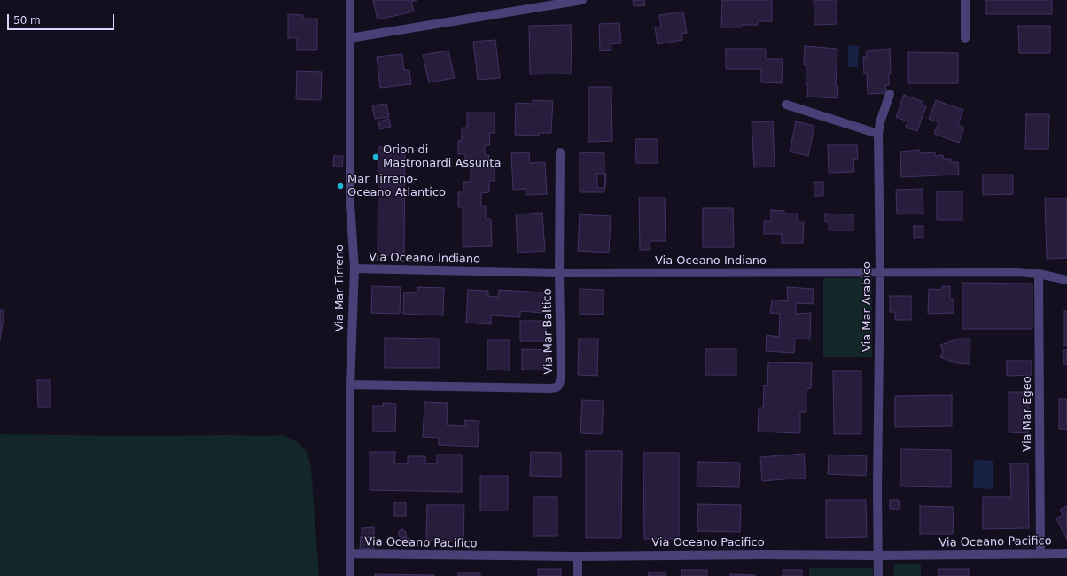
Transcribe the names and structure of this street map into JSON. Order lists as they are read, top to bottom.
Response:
{
  "streets": {
    "street": [
      "Via Oceano Indiano",
      "Via Mar Tirreno",
      "Via Mar Arabico",
      "Via Mar Baltico",
      "Via Mar Egeo",
      "Via Oceano Pacifico"
    ]
  },
  "crossings": [
    ["Via Oceano Indiano", "Via Mar Tirreno"],
    ["Via Oceano Indiano", "Via Mar Arabico"],
    ["Via Oceano Indiano", "Via Mar Baltico"],
    ["Via Oceano Indiano", "Via Mar Egeo"],
    ["Via Mar Tirreno", "Via Mar Baltico"],
    ["Via Mar Tirreno", "Via Oceano Pacifico"],
    ["Via Mar Arabico", "Via Oceano Pacifico"],
    ["Via Mar Egeo", "Via Oceano Pacifico"]
  ],
  "places": ["Orion di Mastronardi Assunta", "Mar Tirreno- Oceano Atlantico"],
  "scale_bar": "50 m"
}
